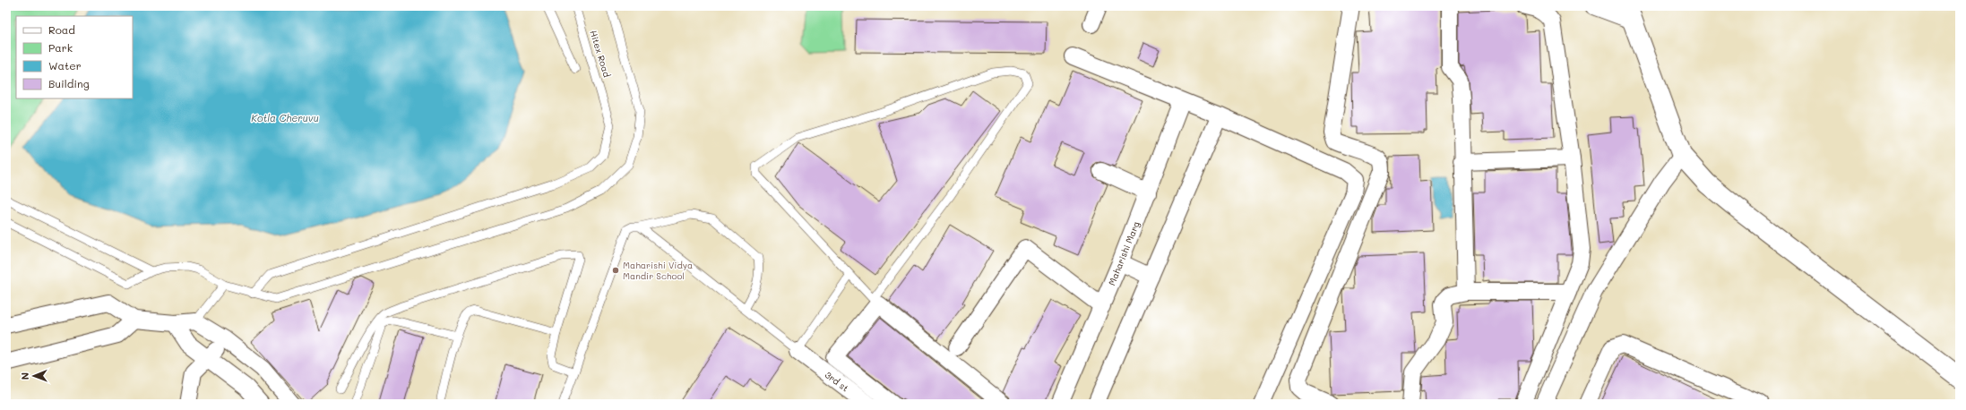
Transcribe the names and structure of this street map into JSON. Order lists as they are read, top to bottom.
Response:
{
  "streets": {
    "street": ["Maharishi Marg", "3rd st"],
    "lane": ["Hitex Road"]
  },
  "water": ["Kotla Cheruvu"],
  "places": ["Maharishi Vidya Mandir School"],
  "legend": [
    "Road",
    "Park",
    "Water",
    "Building"
  ],
  "north": "left"
}
